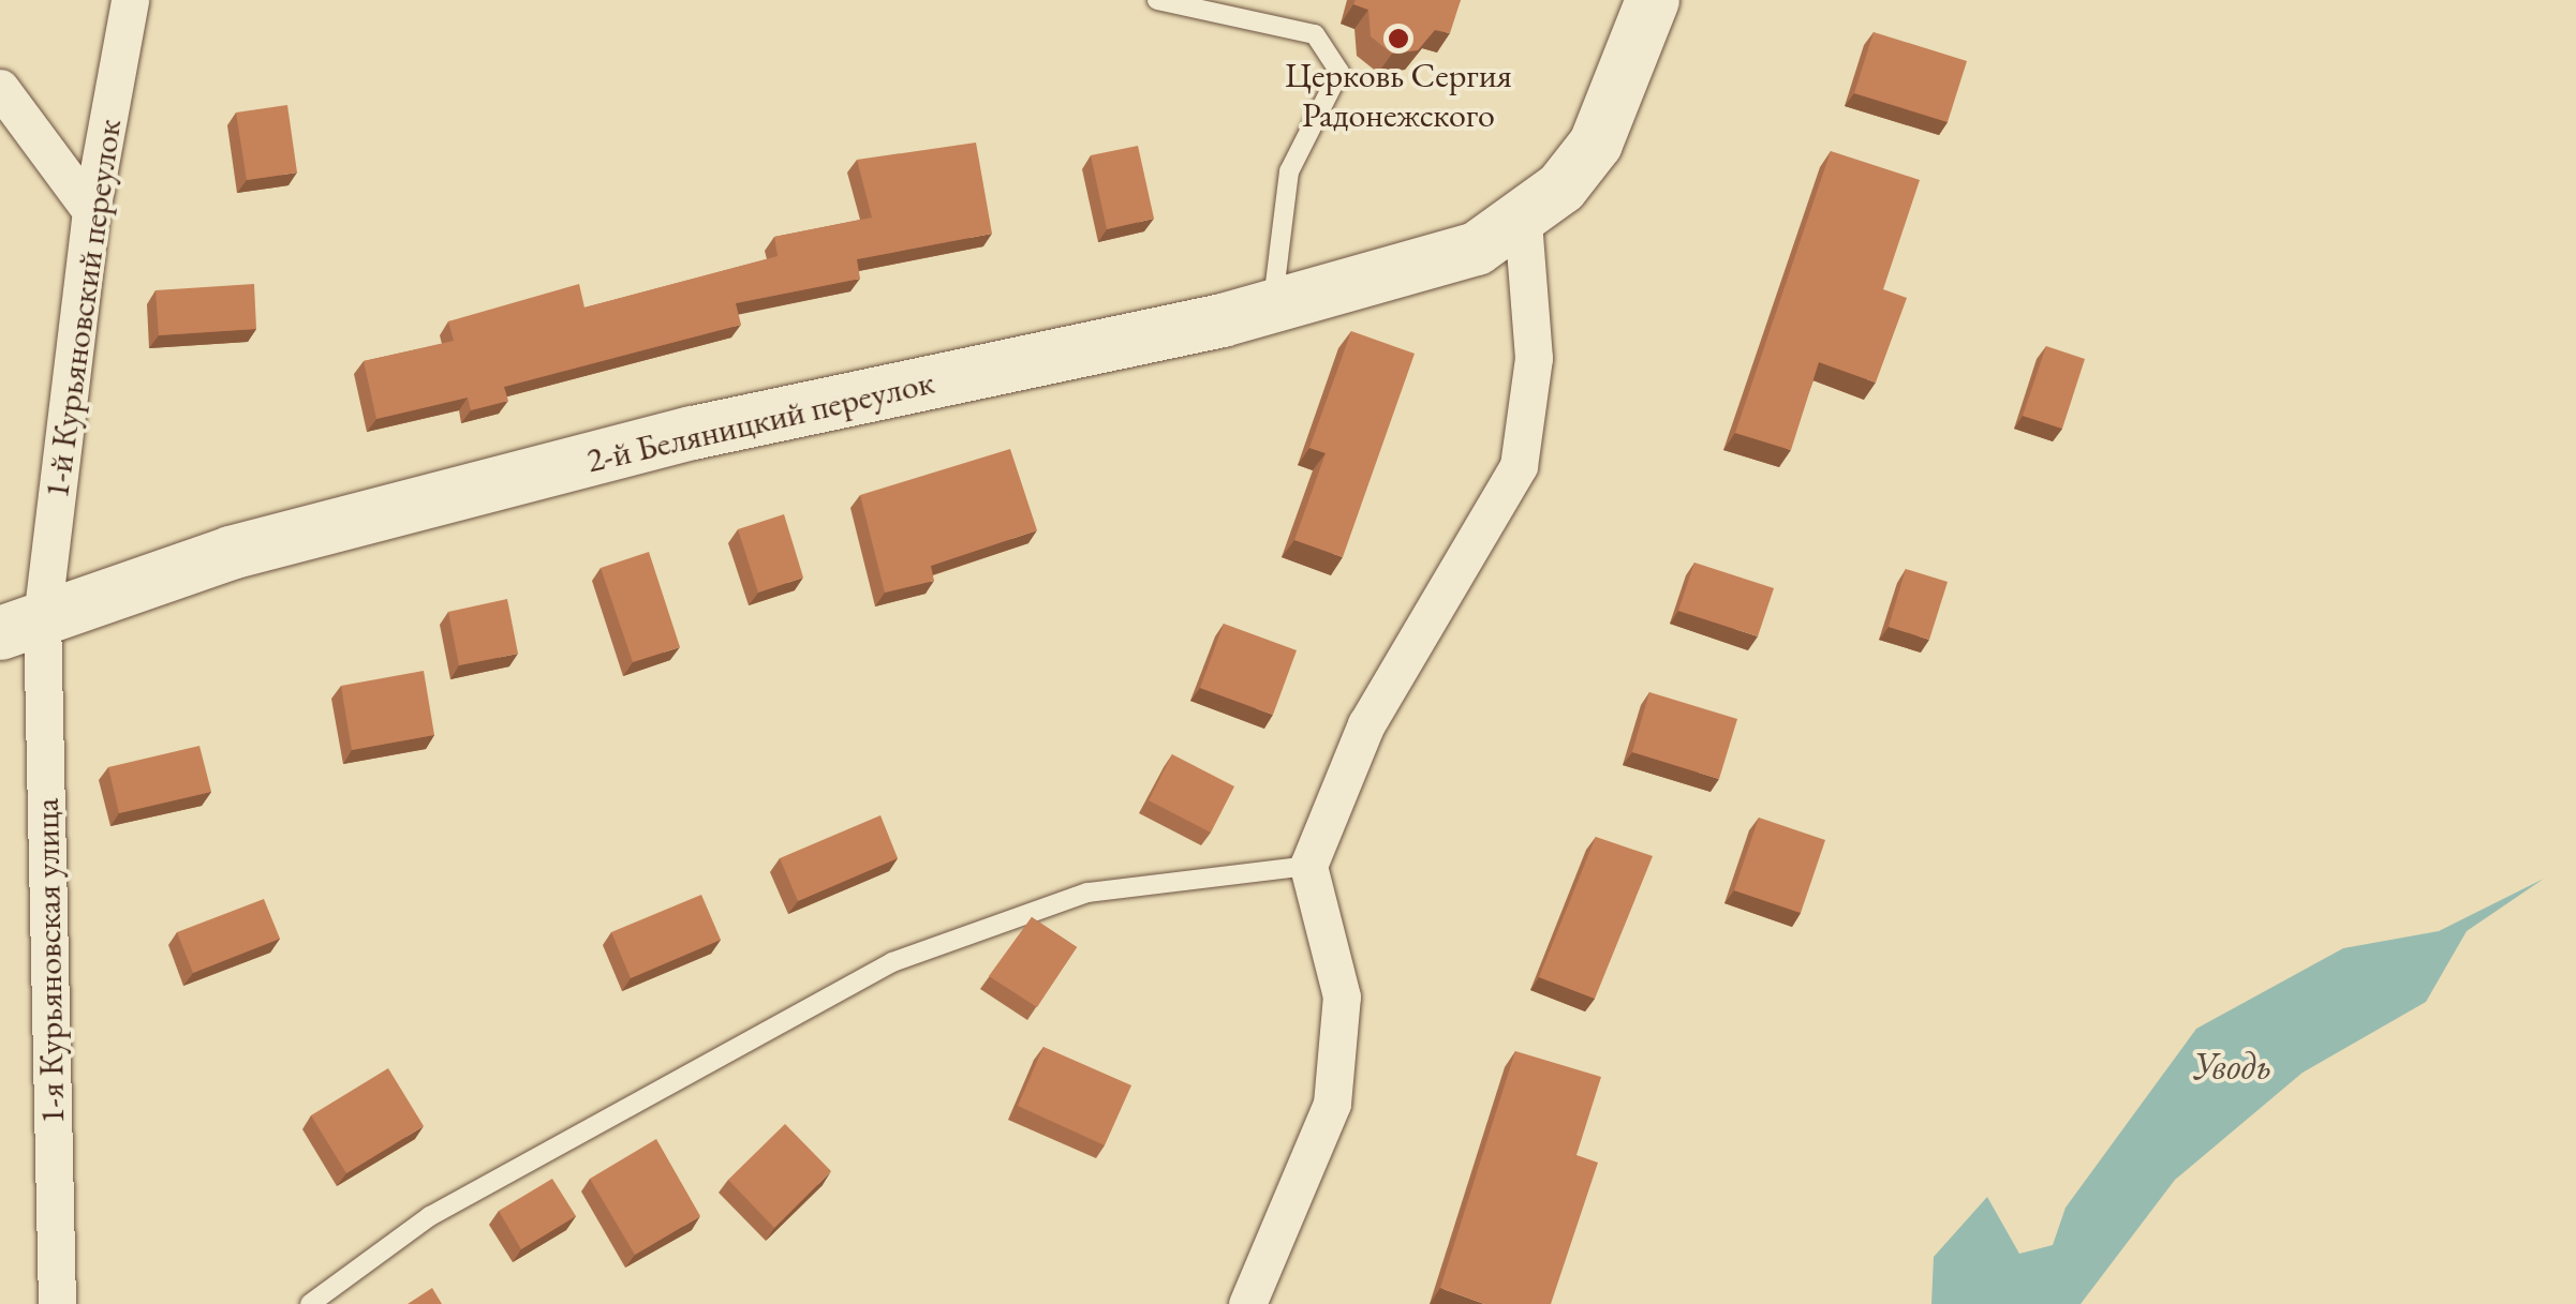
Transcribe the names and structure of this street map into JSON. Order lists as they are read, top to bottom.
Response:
{
  "streets": {
    "main road": ["2-й Беляницкий переулок"],
    "street": ["1-й Курьяновский переулок", "1-я Курьяновская улица"]
  },
  "crossings": [
    ["1-й Курьяновский переулок", "2-й Беляницкий переулок"],
    ["1-й Курьяновский переулок", "1-я Курьяновская улица"],
    ["2-й Беляницкий переулок", "1-я Курьяновская улица"]
  ],
  "water": ["Уводь"],
  "places": ["Церковь Сергия Радонежского"]
}
